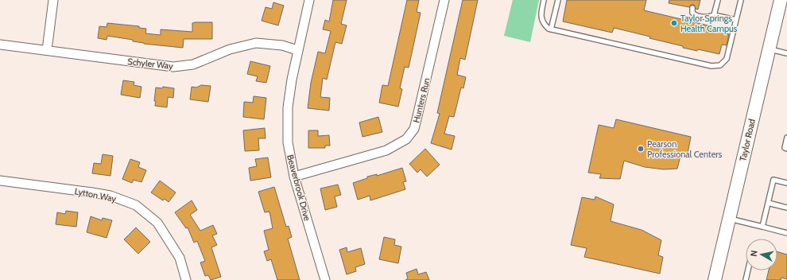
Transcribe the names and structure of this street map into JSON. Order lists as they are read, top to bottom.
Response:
{
  "streets": {
    "main road": ["Taylor Road"],
    "street": [
      "Schyler Way",
      "Hunters Run",
      "Beaverbrook Drive",
      "Lytton Way"
    ]
  },
  "crossings": [
    ["Schyler Way", "Beaverbrook Drive"],
    ["Hunters Run", "Beaverbrook Drive"]
  ],
  "places": ["Taylor Springs Health Campus", "Pearson Professional Centers"],
  "north": "left"
}
